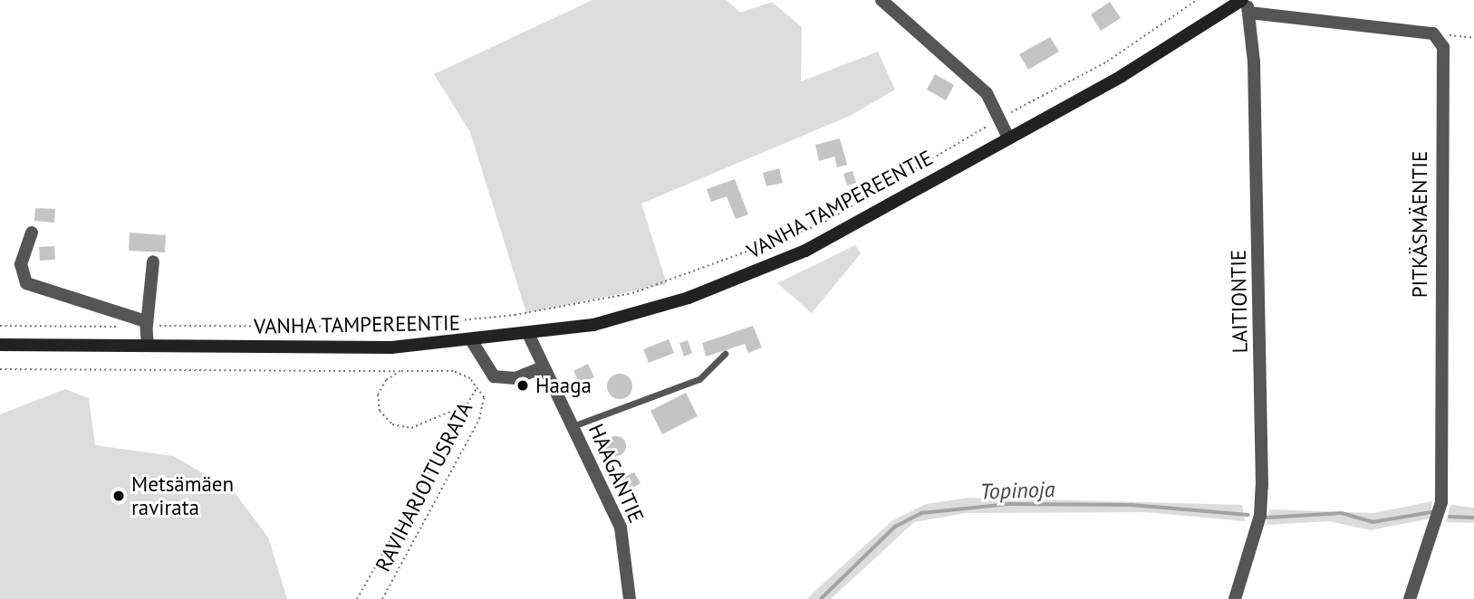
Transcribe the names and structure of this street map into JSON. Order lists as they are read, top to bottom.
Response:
{
  "streets": {
    "main road": ["VANHA TAMPEREENTIE"],
    "street": ["PITKÄSMÄENTIE", "LAITIONTIE", "HAAGANTIE"],
    "path": ["RAVIHARJOITUSRATA"]
  },
  "crossings": [
    ["VANHA TAMPEREENTIE", "LAITIONTIE"],
    ["VANHA TAMPEREENTIE", "HAAGANTIE"]
  ],
  "water": ["Topinoja"],
  "places": ["Haaga", "Metsämäen ravirata"]
}
